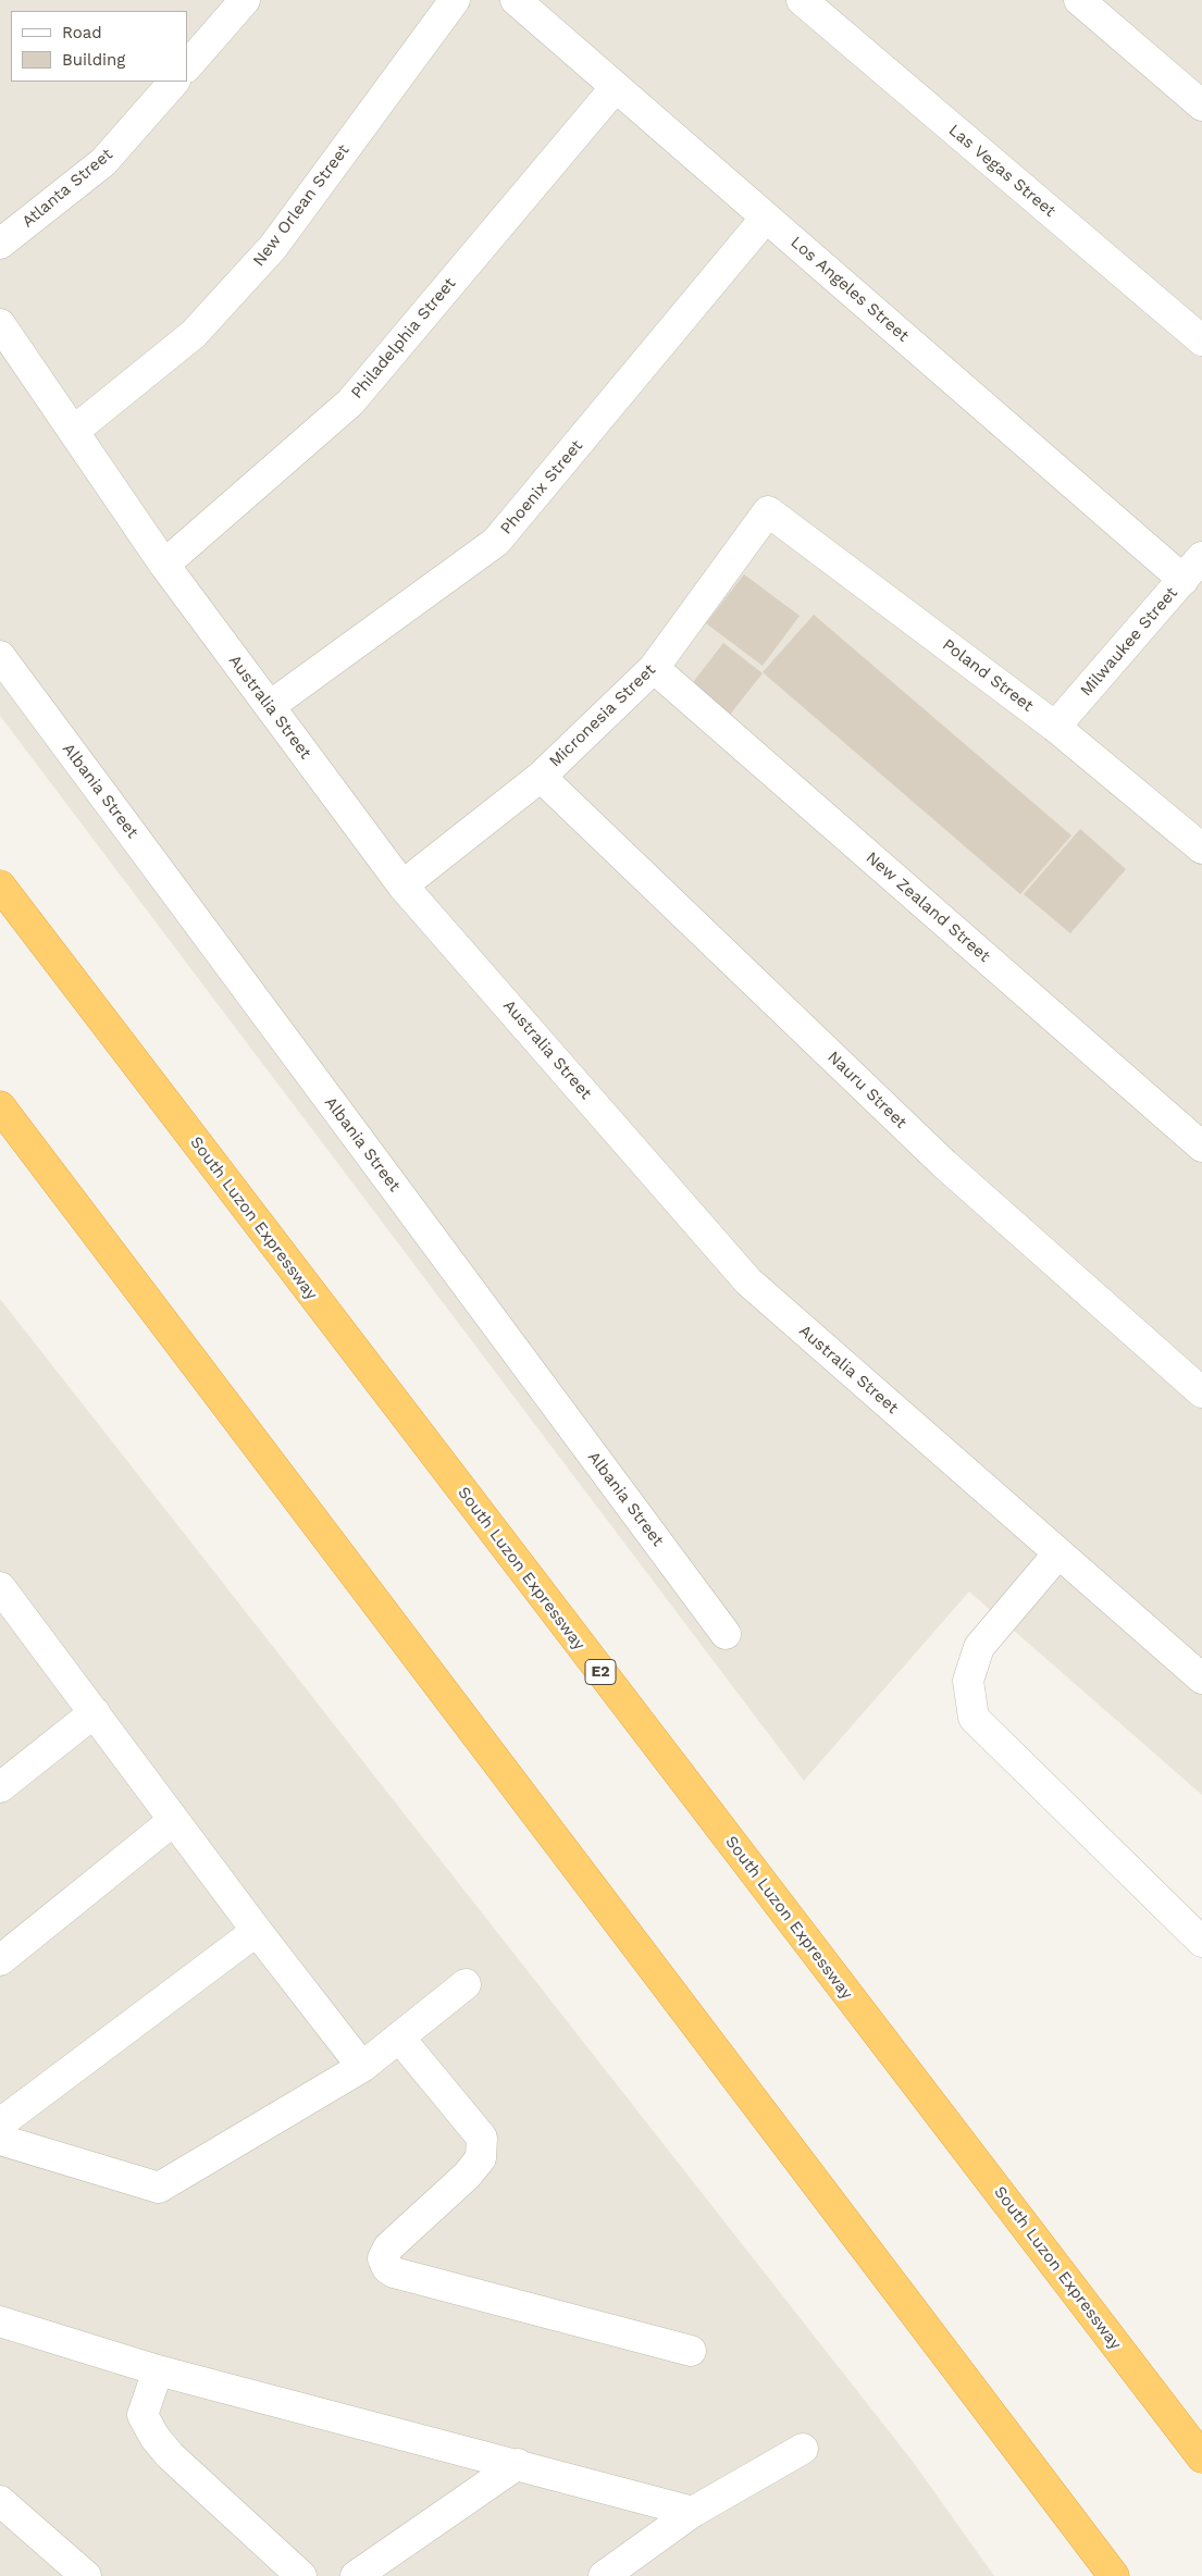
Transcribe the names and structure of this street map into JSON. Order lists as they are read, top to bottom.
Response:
{
  "streets": {
    "highway": ["South Luzon Expressway", "E2"],
    "street": [
      "Las Vegas Street",
      "Atlanta Street",
      "New Orlean Street",
      "Los Angeles Street",
      "Philadelphia Street",
      "Phoenix Street",
      "Milwaukee Street",
      "Poland Street",
      "Australia Street",
      "Micronesia Street",
      "Albania Street",
      "New Zealand Street",
      "Nauru Street"
    ]
  },
  "crossings": [
    ["New Orlean Street", "Australia Street"],
    ["Los Angeles Street", "Philadelphia Street"],
    ["Los Angeles Street", "Phoenix Street"],
    ["Los Angeles Street", "Milwaukee Street"],
    ["Philadelphia Street", "Australia Street"],
    ["Phoenix Street", "Australia Street"],
    ["Milwaukee Street", "Poland Street"],
    ["Poland Street", "Micronesia Street"],
    ["Australia Street", "Micronesia Street"],
    ["Micronesia Street", "New Zealand Street"],
    ["Micronesia Street", "Nauru Street"]
  ],
  "legend": ["Road", "Building"]
}
